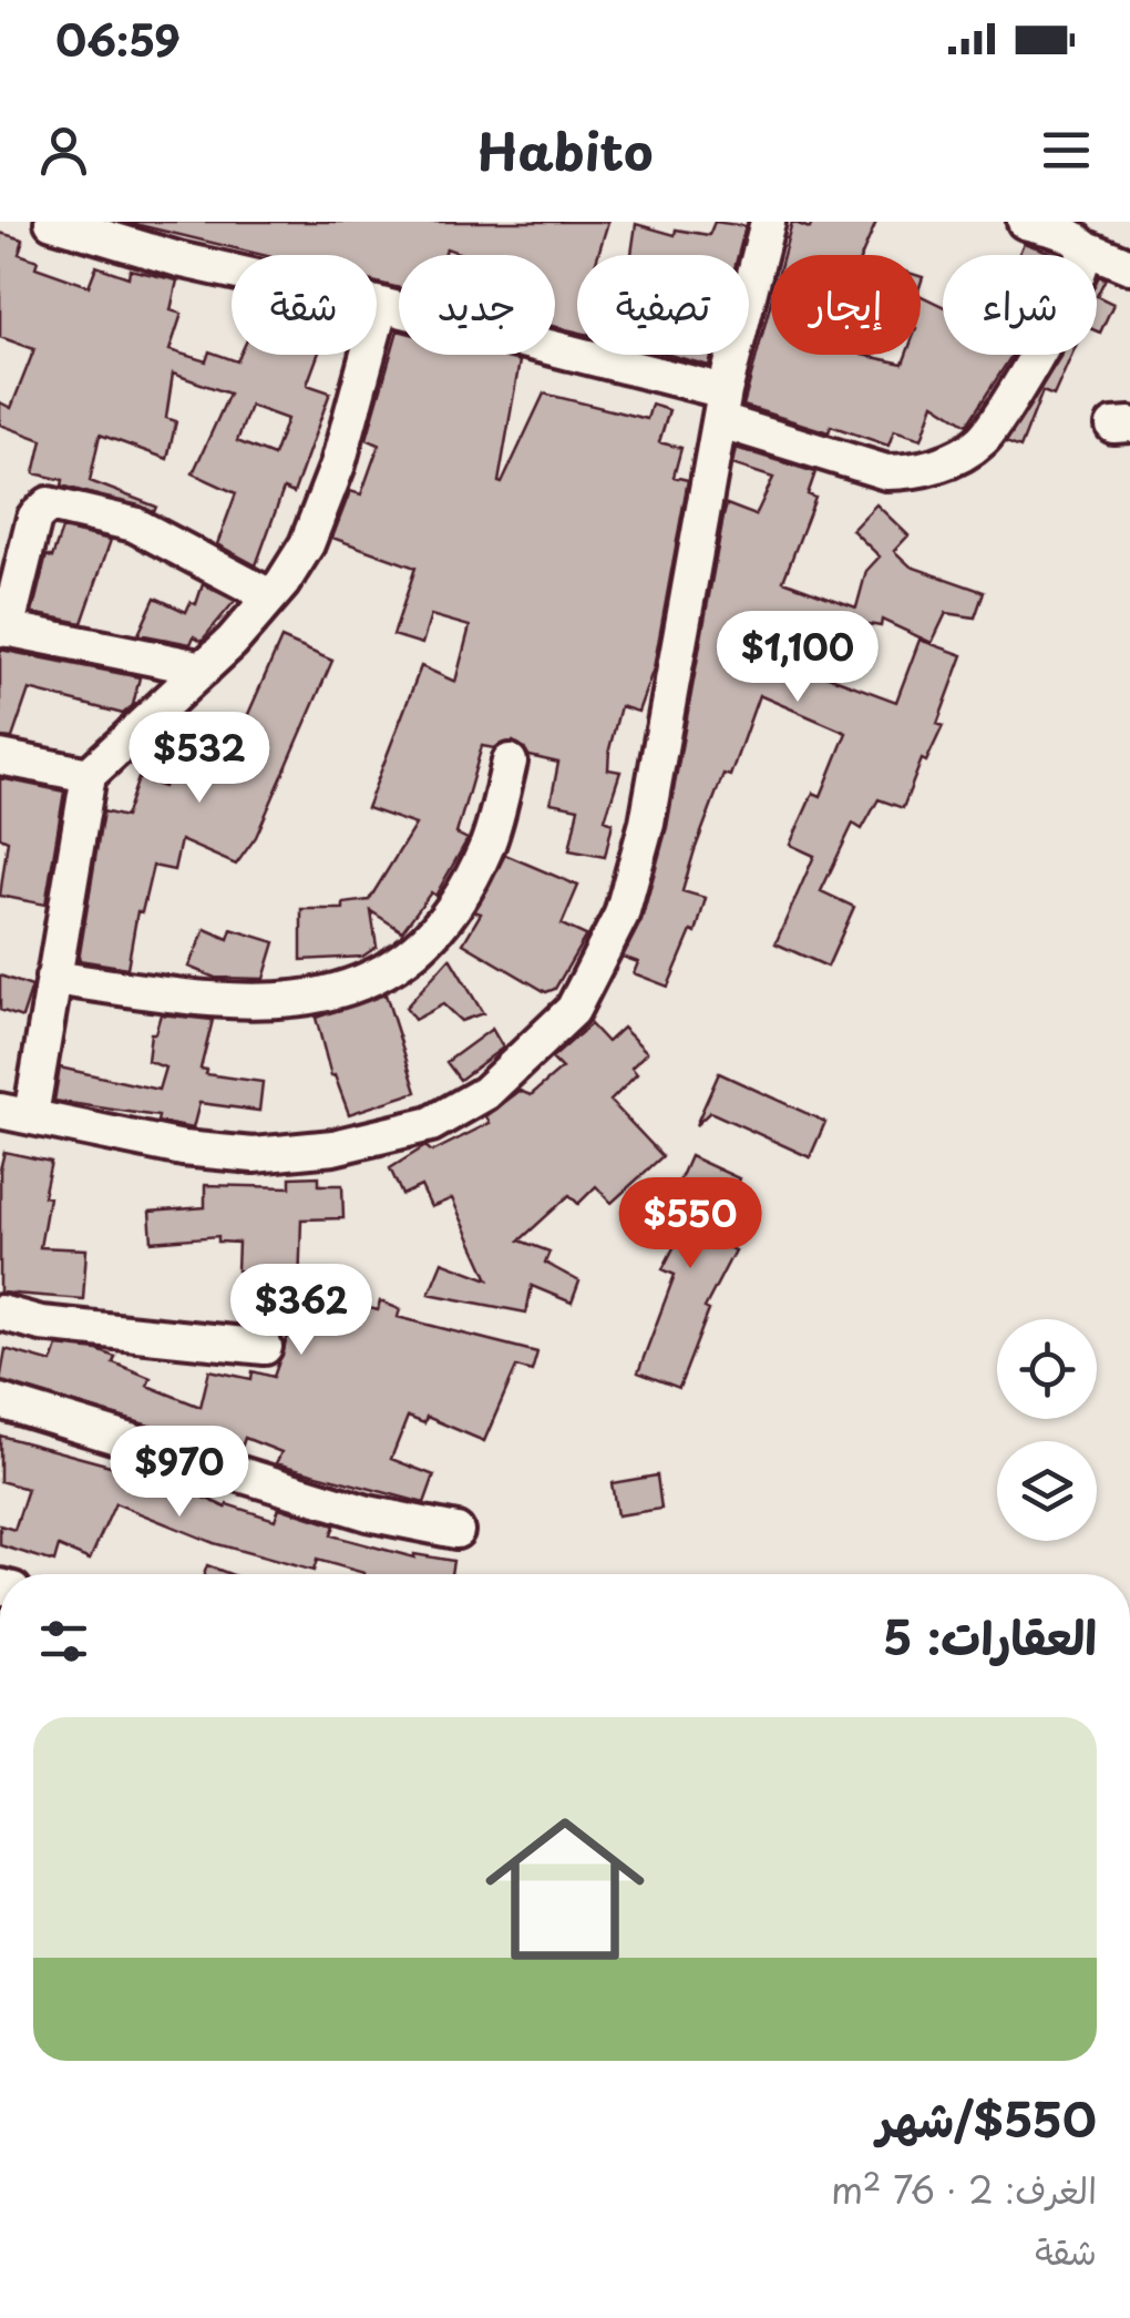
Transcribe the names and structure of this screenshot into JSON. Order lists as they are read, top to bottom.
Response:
{
  "page": {
    "status": "06:59",
    "header": "Habito",
    "chip": [
      "شراء",
      "إيجار",
      "تصفية",
      "جديد",
      "شقة"
    ],
    "price": [
      "$1,100",
      "$532",
      "$550",
      "$362",
      "$970"
    ],
    "heading": "العقارات: 5",
    "list": [
      {
        "name": "$550/شهر",
        "note": "الغرف: 2 · 76 m² · شقة"
      }
    ]
  }
}
